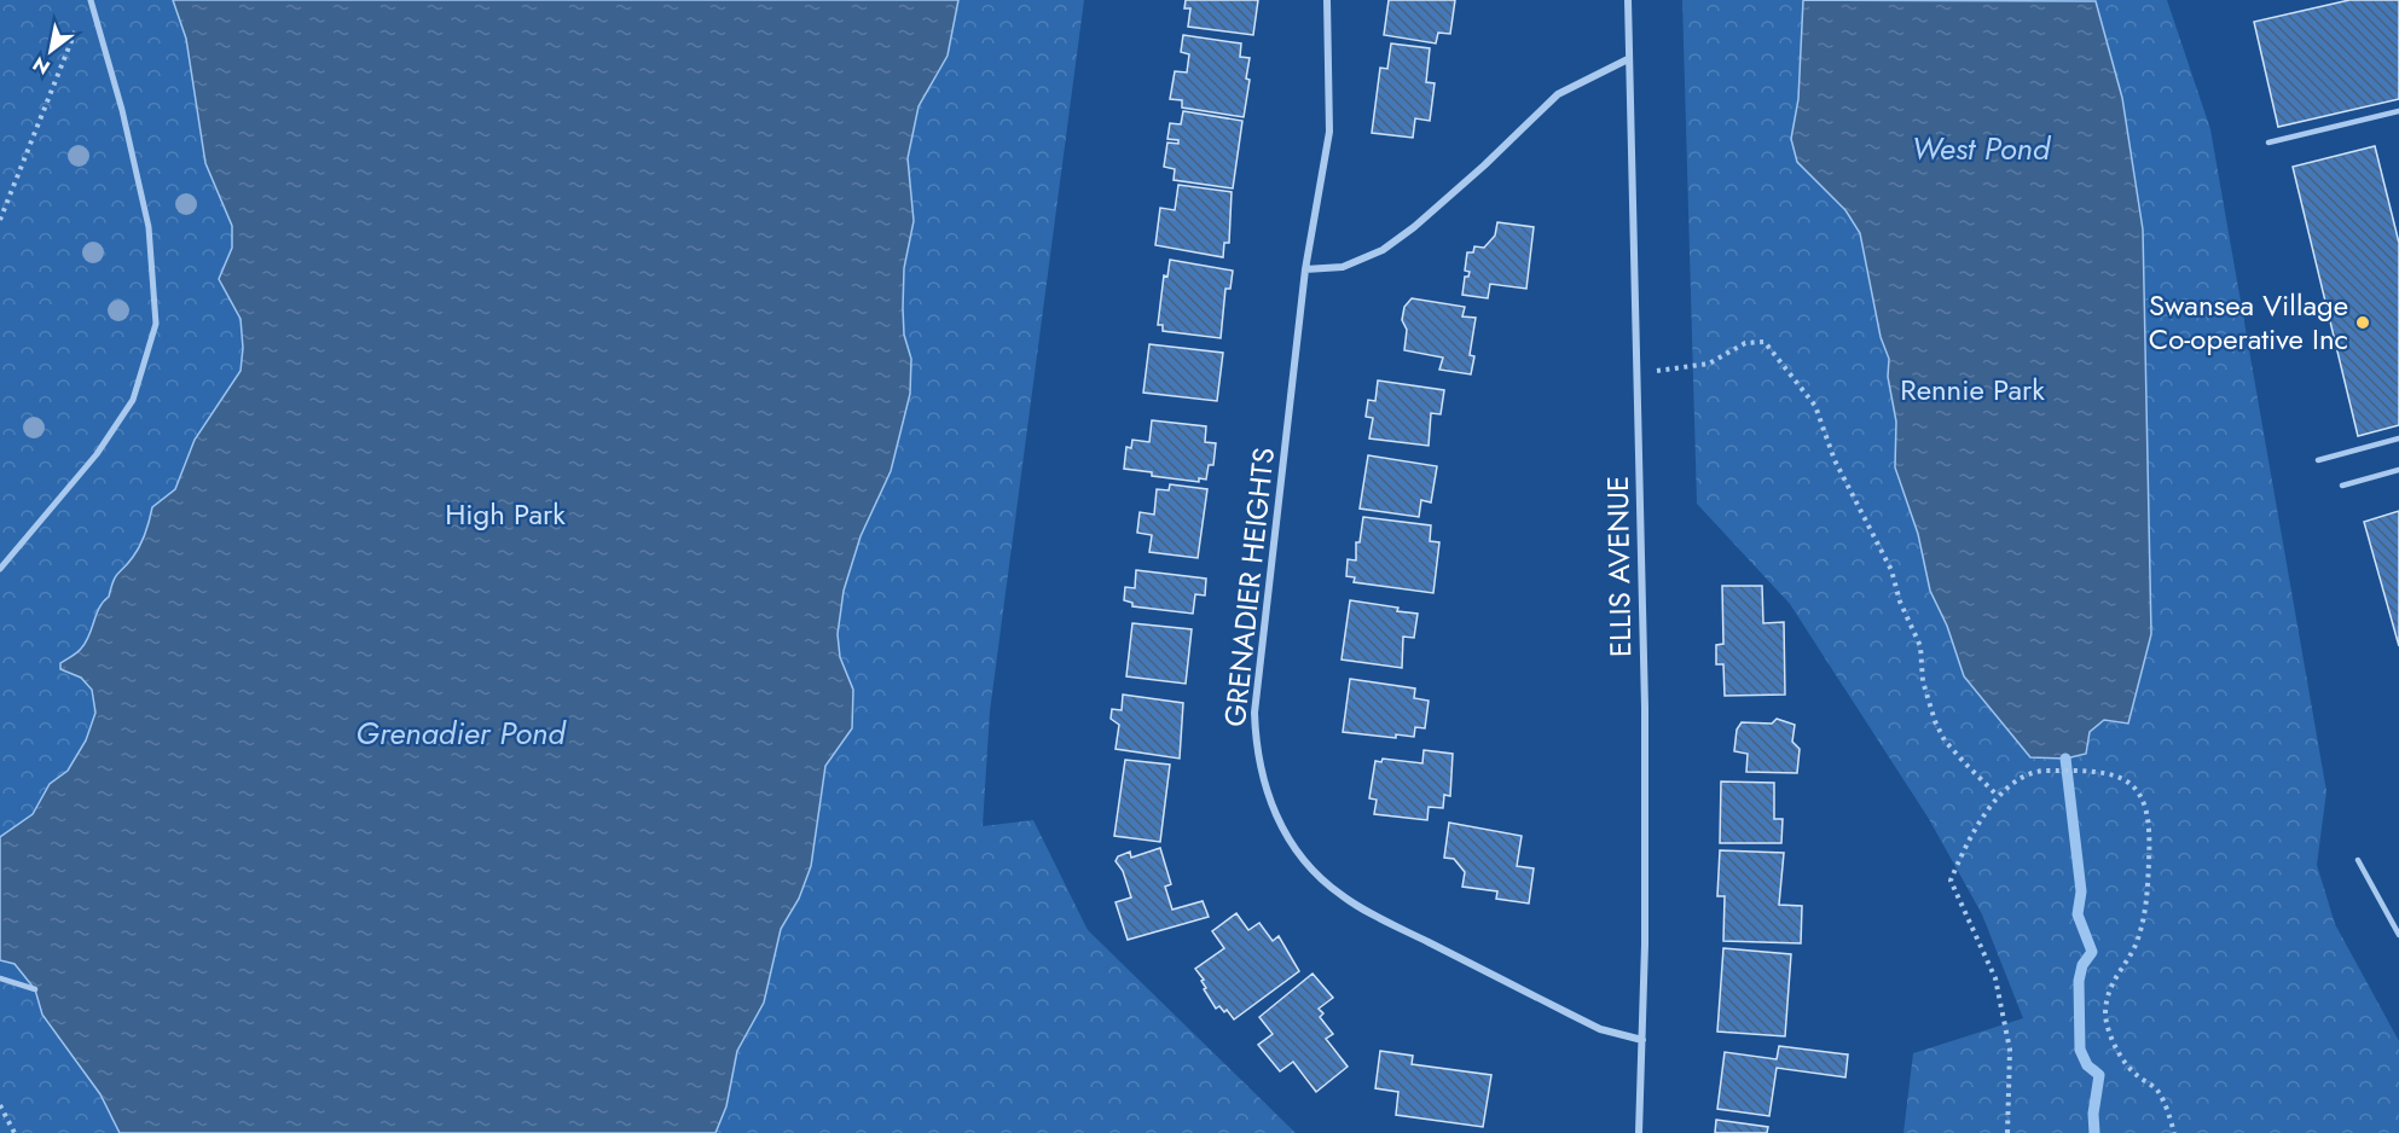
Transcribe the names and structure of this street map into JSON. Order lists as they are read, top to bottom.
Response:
{
  "streets": {
    "street": ["ELLIS AVENUE", "GRENADIER HEIGHTS"]
  },
  "crossings": [
    ["ELLIS AVENUE", "GRENADIER HEIGHTS"]
  ],
  "water": ["West Pond", "Grenadier Pond"],
  "parks": ["Rennie Park", "High Park"],
  "places": ["Swansea Village Co-operative Inc"],
  "north": "bottom left"
}
